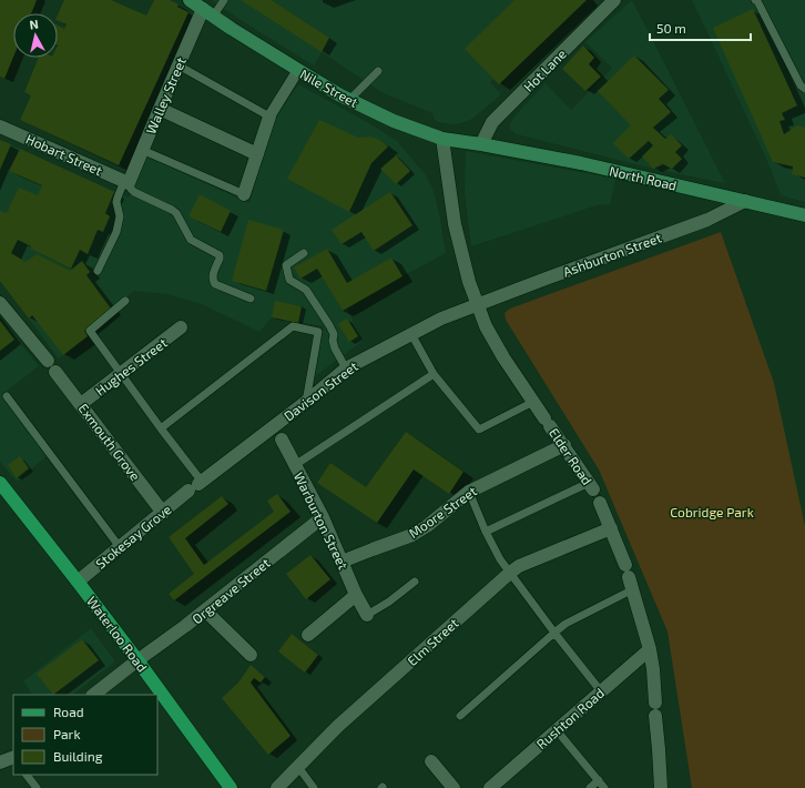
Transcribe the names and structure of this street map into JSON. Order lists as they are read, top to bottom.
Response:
{
  "streets": {
    "main road": ["Nile Street", "North Road", "Waterloo Road"],
    "street": [
      "Hot Lane",
      "Walley Street",
      "Hobart Street",
      "Ashburton Street",
      "Hughes Street",
      "Davison Street",
      "Exmouth Grove",
      "Elder Road",
      "Moore Street",
      "Warburton Street",
      "Stokesay Grove",
      "Orgreave Street",
      "Elm Street",
      "Rushton Road"
    ]
  },
  "crossings": [
    ["Hot Lane", "Nile Street"],
    ["Hot Lane", "North Road"],
    ["Nile Street", "Walley Street"],
    ["Nile Street", "North Road"],
    ["Nile Street", "Elder Road"],
    ["Walley Street", "Hobart Street"],
    ["North Road", "Ashburton Street"],
    ["Ashburton Street", "Davison Street"],
    ["Ashburton Street", "Elder Road"],
    ["Hughes Street", "Exmouth Grove"],
    ["Davison Street", "Elder Road"],
    ["Davison Street", "Warburton Street"],
    ["Davison Street", "Stokesay Grove"],
    ["Exmouth Grove", "Stokesay Grove"],
    ["Elder Road", "Moore Street"],
    ["Elder Road", "Elm Street"],
    ["Elder Road", "Rushton Road"],
    ["Moore Street", "Warburton Street"],
    ["Warburton Street", "Orgreave Street"],
    ["Stokesay Grove", "Waterloo Road"],
    ["Orgreave Street", "Waterloo Road"]
  ],
  "parks": ["Cobridge Park"],
  "legend": ["Road", "Park", "Building"],
  "scale_bar": "50 m",
  "north": "top"
}
